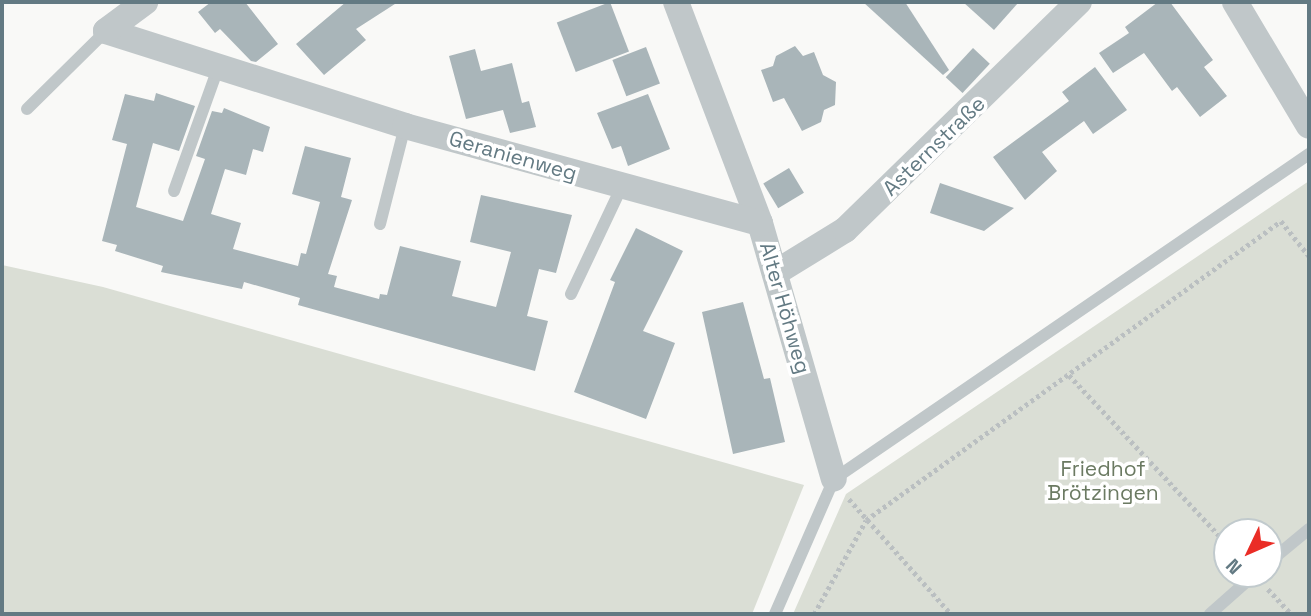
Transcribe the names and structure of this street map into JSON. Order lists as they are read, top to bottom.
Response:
{
  "streets": {
    "street": ["Asternstraße", "Geranienweg", "Alter Höhweg"]
  },
  "crossings": [
    ["Asternstraße", "Alter Höhweg"],
    ["Geranienweg", "Alter Höhweg"]
  ],
  "parks": ["Friedhof Brötzingen"],
  "north": "bottom left"
}
